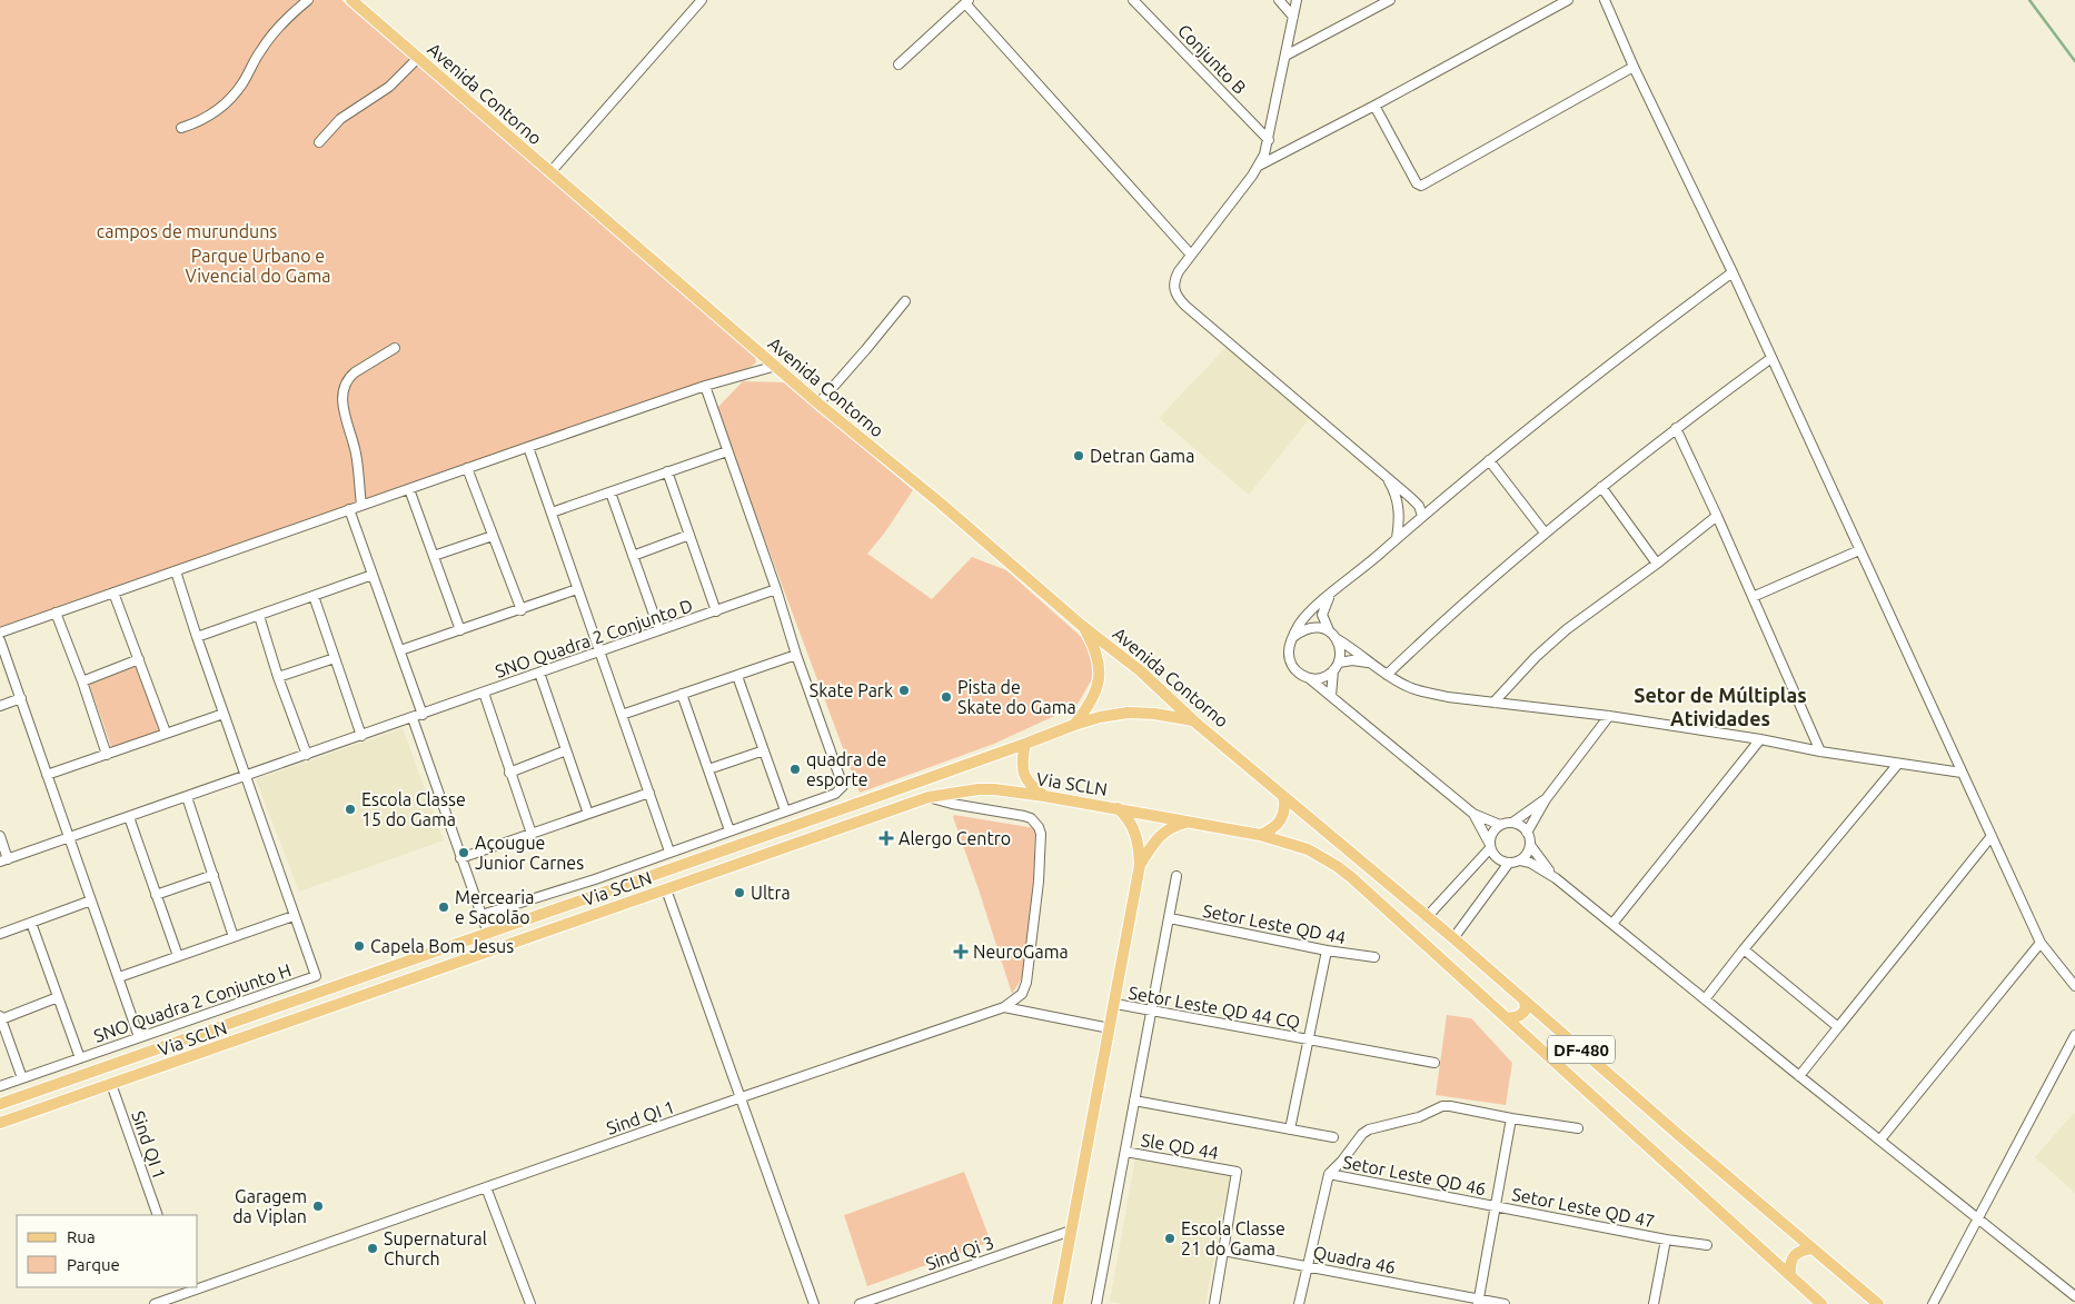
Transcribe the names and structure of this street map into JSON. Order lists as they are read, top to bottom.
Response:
{
  "streets": {
    "main road": ["Avenida Contorno", "Via SCLN", "DF-480"],
    "street": [
      "Conjunto B",
      "SNO Quadra 2 Conjunto D",
      "Setor Leste QD 44",
      "SNO Quadra 2 Conjunto H",
      "Setor Leste QD 44 CQ",
      "Sind QI 1",
      "Sle QD 44",
      "Setor Leste QD 46",
      "Setor Leste QD 47",
      "Sind Qi 3",
      "Quadra 46"
    ]
  },
  "crossings": [
    ["Avenida Contorno", "Via SCLN"],
    ["Avenida Contorno", "DF-480"],
    ["Via SCLN", "DF-480"],
    ["Via SCLN", "Sind QI 1"],
    ["Sle QD 44", "Quadra 46"],
    ["Setor Leste QD 46", "Setor Leste QD 47"]
  ],
  "districts": ["Setor de Múltiplas Atividades"],
  "parks": ["campos de murunduns", "Parque Urbano e Vivencial do Gama"],
  "places": {
    "other": [
      "Detran Gama",
      "Skate Park",
      "Pista de Skate do Gama",
      "quadra de esporte",
      "Escola Classe 15 do Gama",
      "Açougue Junior Carnes",
      "Ultra",
      "Mercearia e Sacolão",
      "Capela Bom Jesus",
      "Garagem da Viplan",
      "Escola Classe 21 do Gama",
      "Supernatural Church"
    ],
    "health": ["Alergo Centro", "NeuroGama"]
  },
  "legend": ["Rua", "Parque"]
}
